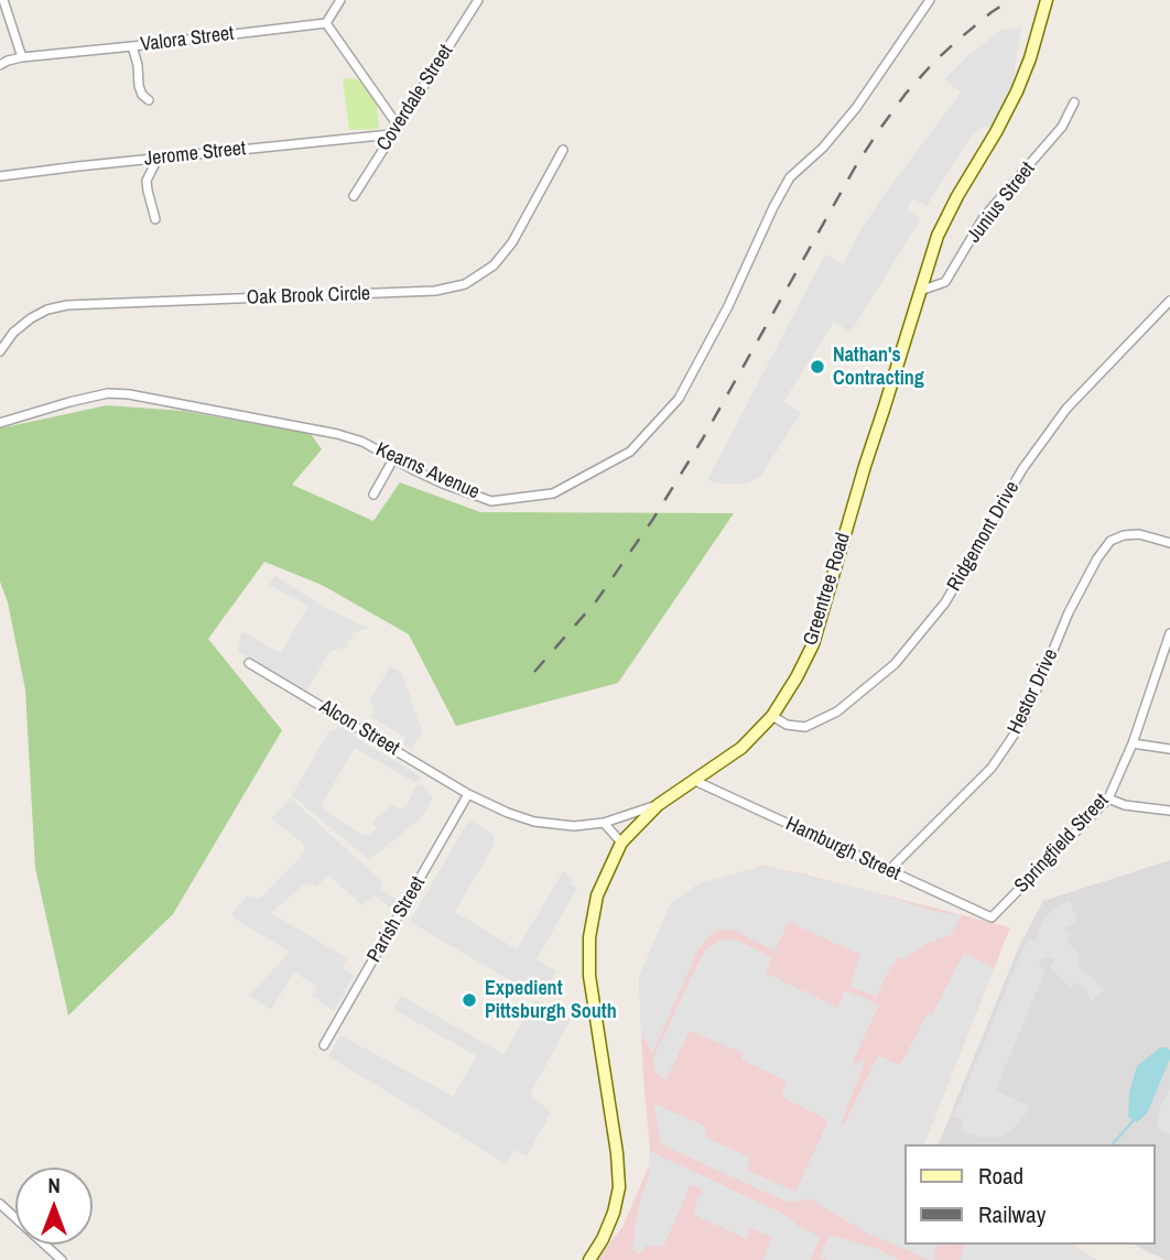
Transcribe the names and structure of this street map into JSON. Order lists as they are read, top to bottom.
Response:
{
  "streets": {
    "main road": ["Greentree Road"],
    "street": [
      "Valora Street",
      "Coverdale Street",
      "Jerome Street",
      "Junius Street",
      "Oak Brook Circle",
      "Kearns Avenue",
      "Ridgemont Drive",
      "Hestor Drive",
      "Alcon Street",
      "Springfield Street",
      "Hamburgh Street",
      "Parish Street"
    ]
  },
  "crossings": [
    ["Coverdale Street", "Jerome Street"],
    ["Junius Street", "Greentree Road"],
    ["Ridgemont Drive", "Greentree Road"],
    ["Greentree Road", "Alcon Street"],
    ["Greentree Road", "Hamburgh Street"],
    ["Hestor Drive", "Hamburgh Street"],
    ["Alcon Street", "Parish Street"],
    ["Springfield Street", "Hamburgh Street"]
  ],
  "places": ["Nathan's Contracting", "Expedient Pittsburgh South"],
  "legend": ["Road", "Railway"],
  "north": "top"
}
